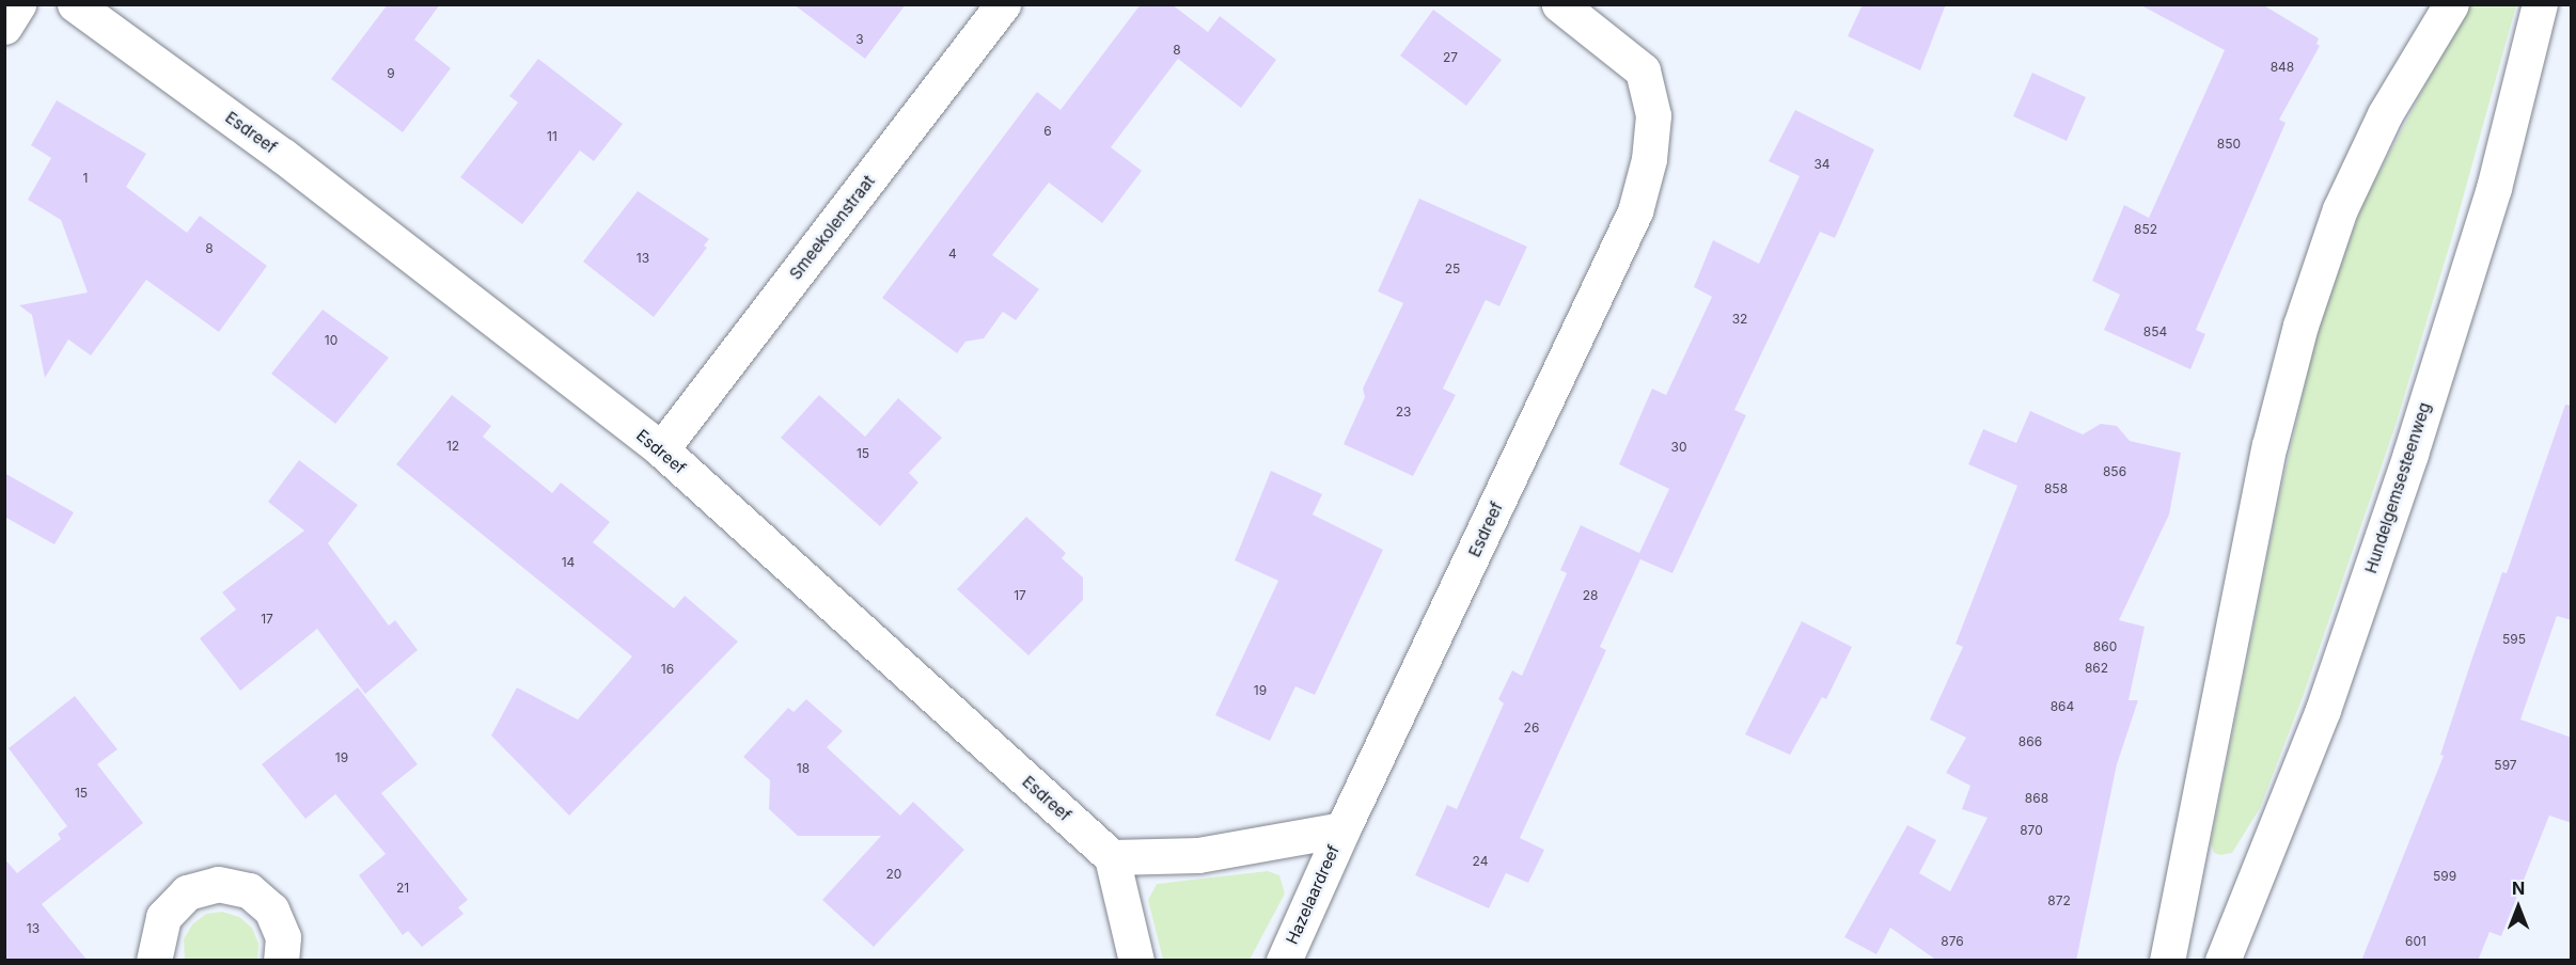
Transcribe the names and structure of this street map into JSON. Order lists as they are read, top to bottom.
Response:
{
  "streets": {
    "street": [
      "Esdreef",
      "Smeekolenstraat",
      "Hundelgemsesteenweg",
      "Hazelaardreef"
    ]
  },
  "crossings": [
    ["Esdreef", "Smeekolenstraat"],
    ["Esdreef", "Hazelaardreef"]
  ],
  "house_numbers": [
    "3",
    "8",
    "27",
    "848",
    "9",
    "6",
    "11",
    "850",
    "34",
    "1",
    "852",
    "8",
    "4",
    "13",
    "25",
    "32",
    "854",
    "10",
    "23",
    "12",
    "30",
    "15",
    "856",
    "858",
    "14",
    "17",
    "28",
    "17",
    "595",
    "860",
    "862",
    "16",
    "19",
    "864",
    "26",
    "866",
    "19",
    "597",
    "18",
    "15",
    "868",
    "870",
    "24",
    "20",
    "599",
    "21",
    "872",
    "13",
    "876",
    "601"
  ],
  "north": "top"
}
